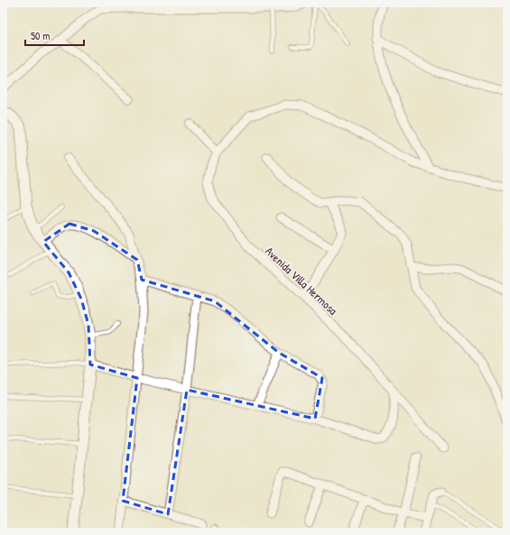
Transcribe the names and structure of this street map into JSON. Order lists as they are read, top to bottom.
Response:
{
  "streets": {
    "street": ["Avenida Villa Hermosa"]
  },
  "scale_bar": "50 m"
}
